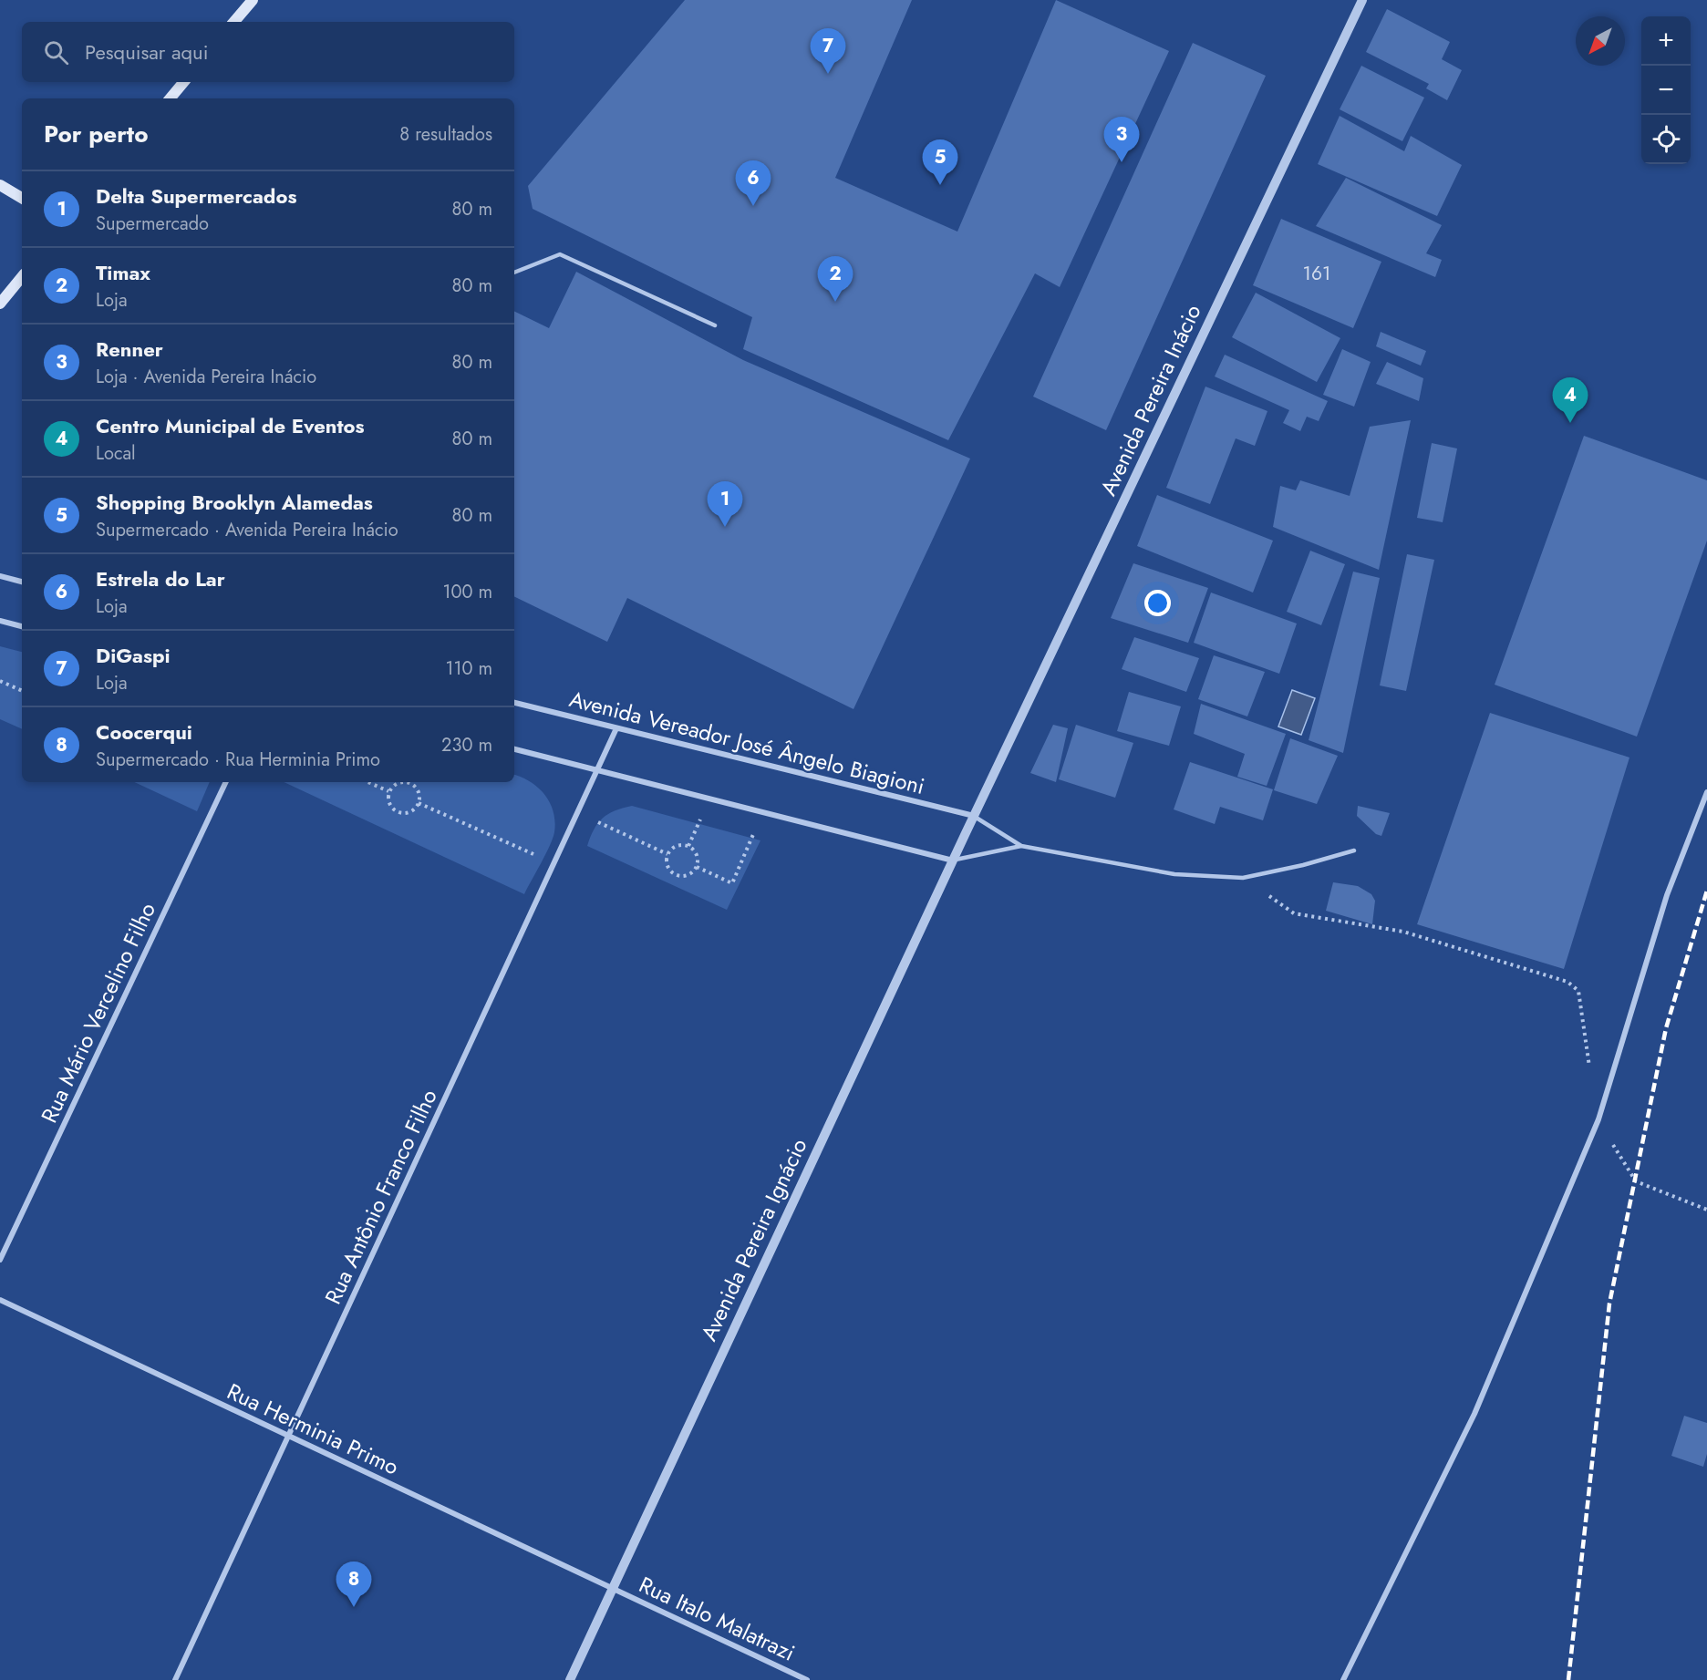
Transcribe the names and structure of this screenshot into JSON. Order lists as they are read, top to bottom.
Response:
{
  "streets": {
    "street": [
      "Avenida Pereira Inácio",
      "Avenida Vereador José Ângelo Biagioni",
      "Rua Mário Vercelino Filho",
      "Rua Antônio Franco Filho",
      "Avenida Pereira Ignácio",
      "Rua Herminia Primo",
      "Rua Italo Malatrazi"
    ]
  },
  "crossings": [
    ["Avenida Pereira Inácio", "Avenida Vereador José Ângelo Biagioni"],
    ["Avenida Pereira Inácio", "Avenida Pereira Ignácio"],
    ["Avenida Vereador José Ângelo Biagioni", "Rua Antônio Franco Filho"],
    ["Avenida Vereador José Ângelo Biagioni", "Avenida Pereira Ignácio"],
    ["Rua Antônio Franco Filho", "Rua Herminia Primo"],
    ["Avenida Pereira Ignácio", "Rua Herminia Primo"],
    ["Avenida Pereira Ignácio", "Rua Italo Malatrazi"],
    ["Rua Herminia Primo", "Rua Italo Malatrazi"]
  ],
  "house_numbers": ["161"],
  "north": "bottom left",
  "page": {
    "map_buttons": ["+", "−"],
    "search": "Pesquisar aqui",
    "pins": [
      "7",
      "3",
      "5",
      "6",
      "2",
      "4",
      "1",
      "8"
    ],
    "heading": ["Por perto", "8 resultados"],
    "list": [
      {
        "mark": "1",
        "name": "Delta Supermercados",
        "note": "Supermercado",
        "value": "80 m"
      },
      {
        "mark": "2",
        "name": "Timax",
        "note": "Loja",
        "value": "80 m"
      },
      {
        "mark": "3",
        "name": "Renner",
        "note": "Loja · Avenida Pereira Inácio",
        "value": "80 m"
      },
      {
        "mark": "4",
        "name": "Centro Municipal de Eventos",
        "note": "Local",
        "value": "80 m"
      },
      {
        "mark": "5",
        "name": "Shopping Brooklyn Alamedas",
        "note": "Supermercado · Avenida Pereira Inácio",
        "value": "80 m"
      },
      {
        "mark": "6",
        "name": "Estrela do Lar",
        "note": "Loja",
        "value": "100 m"
      },
      {
        "mark": "7",
        "name": "DiGaspi",
        "note": "Loja",
        "value": "110 m"
      },
      {
        "mark": "8",
        "name": "Coocerqui",
        "note": "Supermercado · Rua Herminia Primo",
        "value": "230 m"
      }
    ]
  }
}
